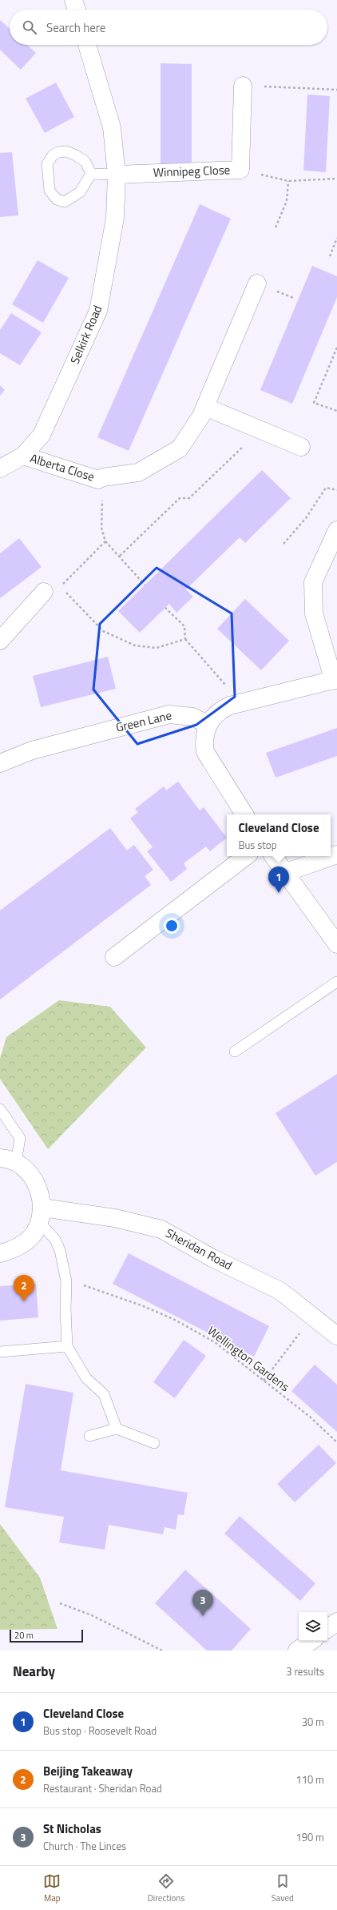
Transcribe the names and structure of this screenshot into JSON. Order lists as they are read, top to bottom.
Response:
{
  "streets": {
    "street": [
      "Winnipeg Close",
      "Selkirk Road",
      "Alberta Close",
      "Green Lane",
      "Sheridan Road"
    ],
    "path": ["Wellington Gardens"]
  },
  "crossings": [
    ["Winnipeg Close", "Selkirk Road"],
    ["Selkirk Road", "Alberta Close"]
  ],
  "scale_bar": "20 m",
  "page": {
    "search": "Search here",
    "popup": ["Cleveland Close", "Bus stop"],
    "pins": ["1", "2", "3"],
    "scale": "20 m",
    "heading": ["Nearby", "3 results"],
    "list": [
      {
        "mark": "1",
        "name": "Cleveland Close",
        "note": "Bus stop · Roosevelt Road",
        "value": "30 m"
      },
      {
        "mark": "2",
        "name": "Beijing Takeaway",
        "note": "Restaurant · Sheridan Road",
        "value": "110 m"
      },
      {
        "mark": "3",
        "name": "St Nicholas",
        "note": "Church · The Linces",
        "value": "190 m"
      }
    ],
    "nav": ["Map", "Directions", "Saved"]
  }
}
